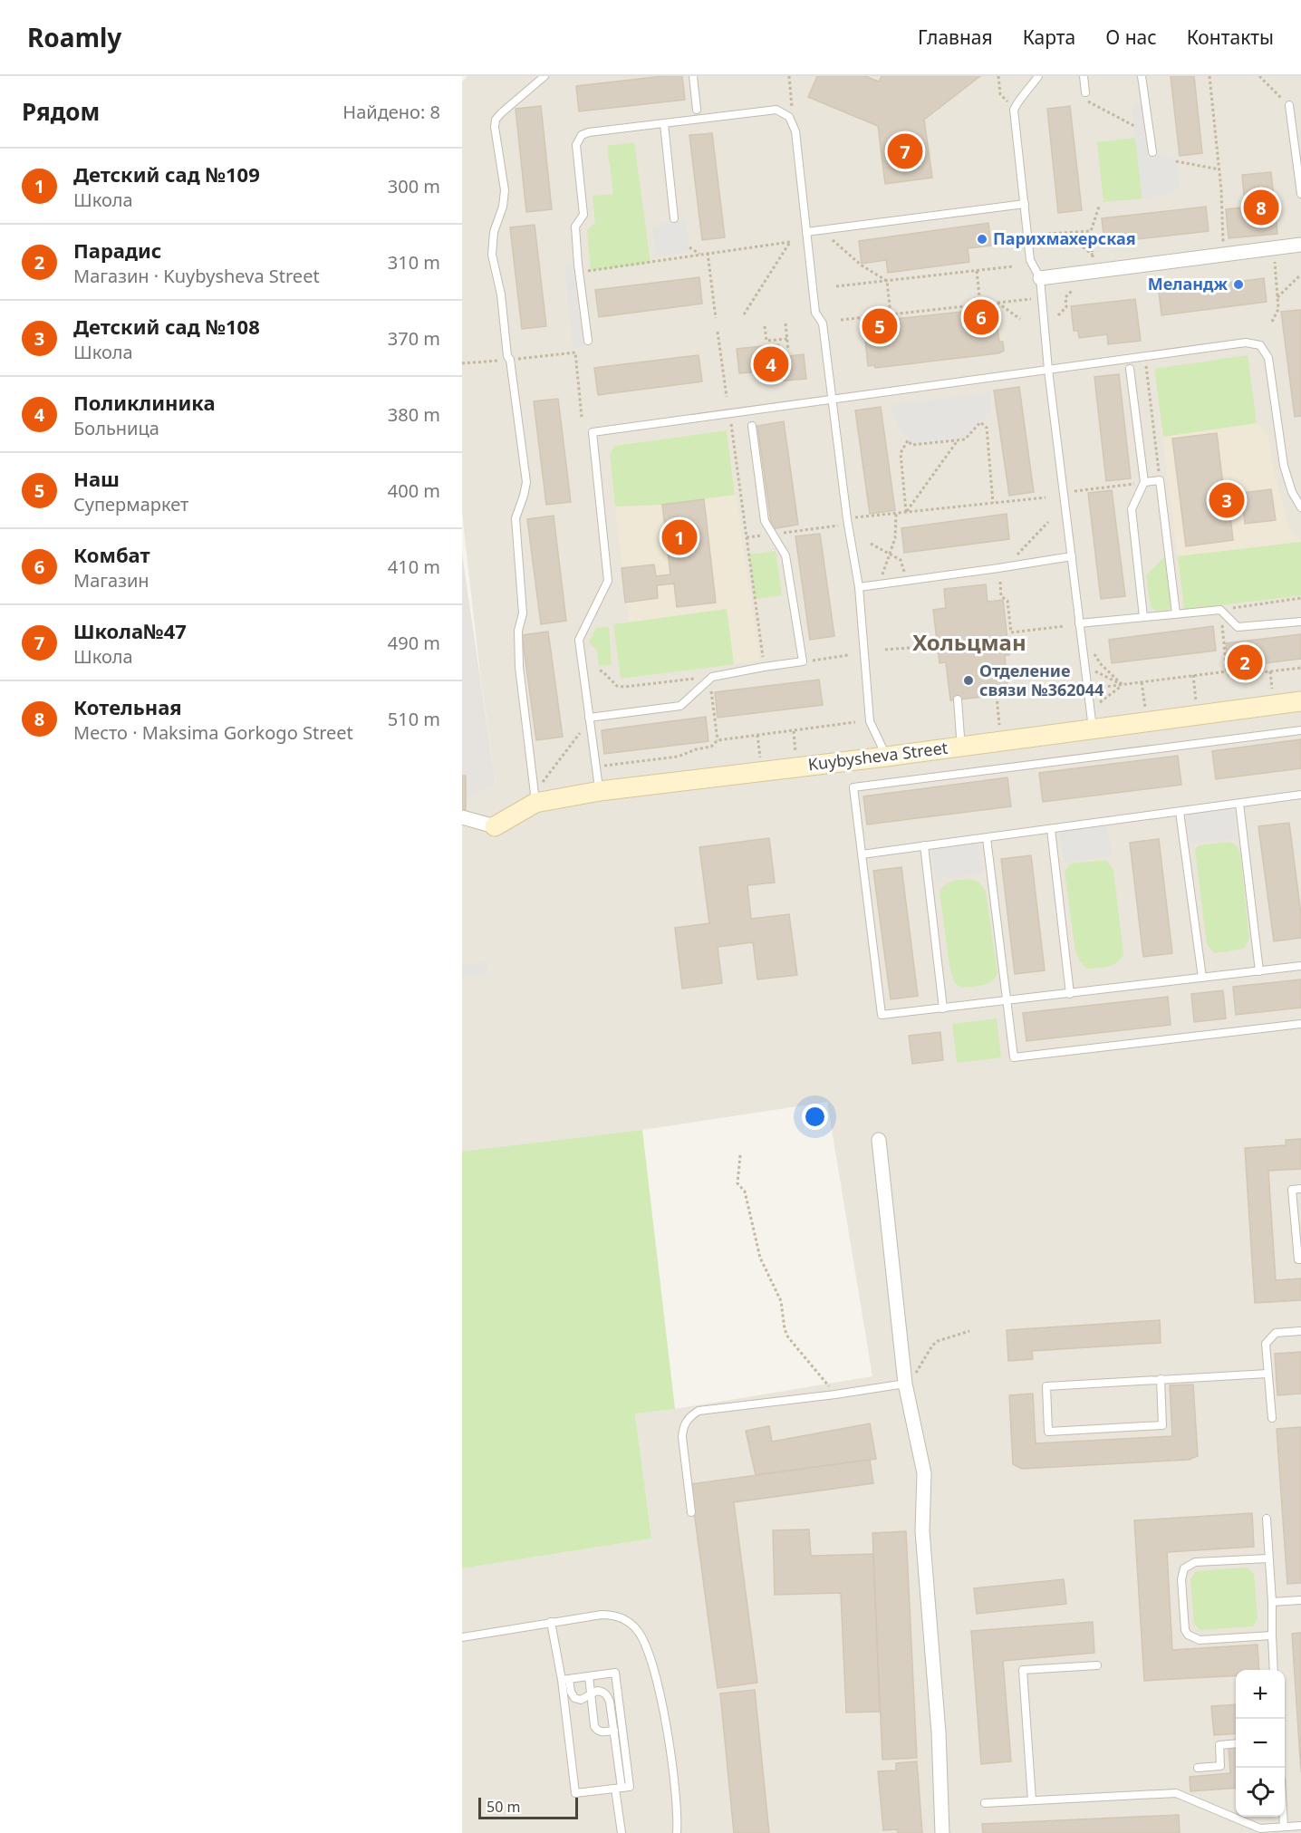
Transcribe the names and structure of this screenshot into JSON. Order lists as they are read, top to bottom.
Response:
{
  "streets": {
    "street": ["Kuybysheva Street"]
  },
  "districts": ["Хольцман"],
  "places": ["Парихмахерская", "Меландж", "Отделение связи №362044"],
  "scale_bar": "50 m",
  "page": {
    "header": "Roamly",
    "nav": [
      "Главная",
      "Карта",
      "О нас",
      "Контакты"
    ],
    "heading": ["Рядом", "Найдено: 8"],
    "pins": [
      "7",
      "8",
      "6",
      "5",
      "4",
      "3",
      "1",
      "2"
    ],
    "list": [
      {
        "mark": "1",
        "name": "Детский сад №109",
        "note": "Школа",
        "value": "300 m"
      },
      {
        "mark": "2",
        "name": "Парадис",
        "note": "Магазин · Kuybysheva Street",
        "value": "310 m"
      },
      {
        "mark": "3",
        "name": "Детский сад №108",
        "note": "Школа",
        "value": "370 m"
      },
      {
        "mark": "4",
        "name": "Поликлиника",
        "note": "Больница",
        "value": "380 m"
      },
      {
        "mark": "5",
        "name": "Наш",
        "note": "Супермаркет",
        "value": "400 m"
      },
      {
        "mark": "6",
        "name": "Комбат",
        "note": "Магазин",
        "value": "410 m"
      },
      {
        "mark": "7",
        "name": "Школа№47",
        "note": "Школа",
        "value": "490 m"
      },
      {
        "mark": "8",
        "name": "Котельная",
        "note": "Место · Maksima Gorkogo Street",
        "value": "510 m"
      }
    ],
    "map_buttons": ["+", "−"],
    "scale": "50 m"
  }
}
